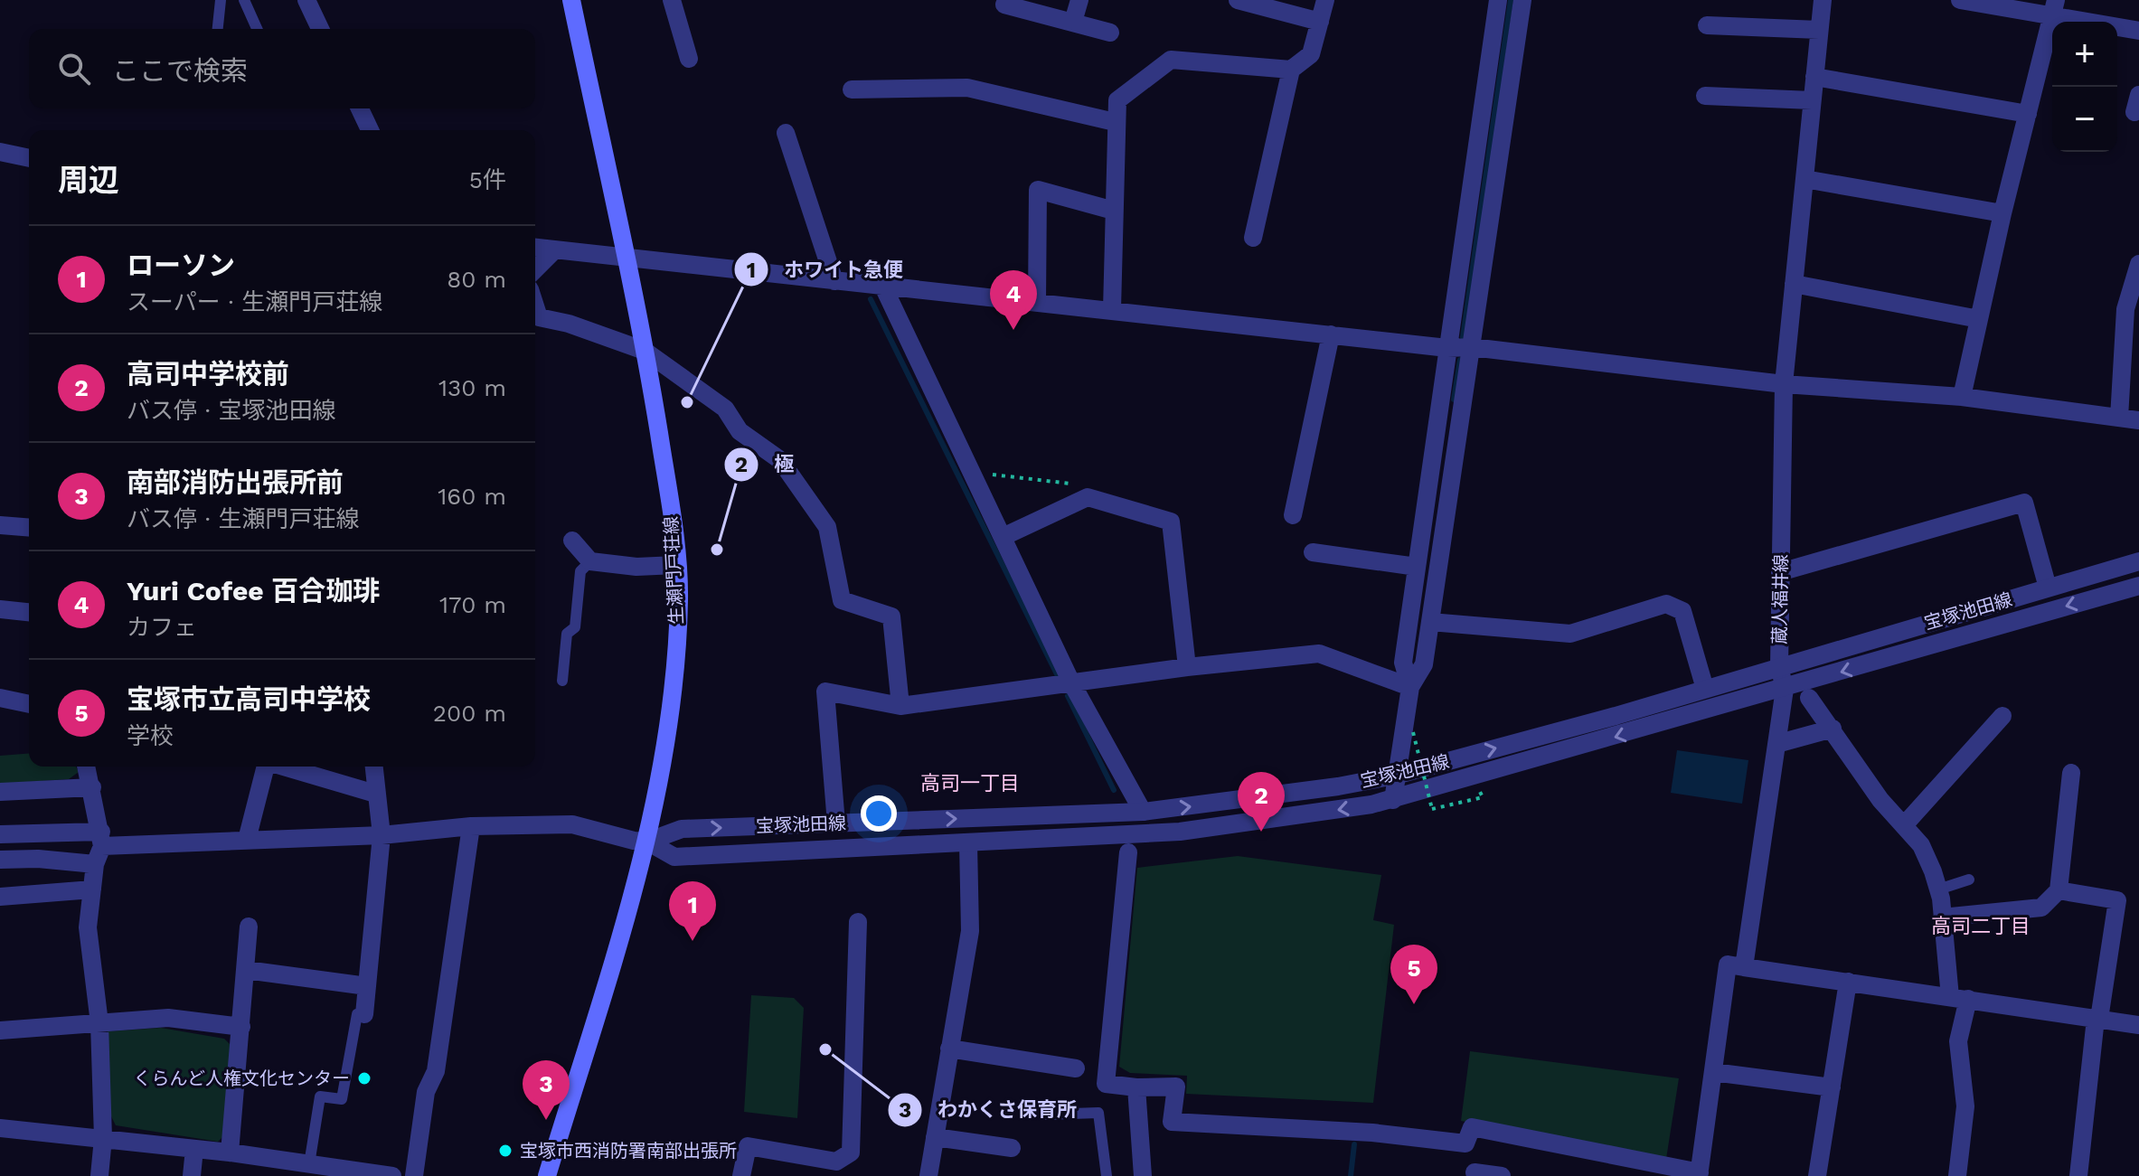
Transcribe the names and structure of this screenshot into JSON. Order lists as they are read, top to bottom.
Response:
{
  "streets": {
    "main road": ["生瀬門戸荘線"],
    "street": ["蔵人福井線", "宝塚池田線"]
  },
  "crossings": [
    ["生瀬門戸荘線", "宝塚池田線"],
    ["蔵人福井線", "宝塚池田線"]
  ],
  "districts": ["高司一丁目", "高司二丁目"],
  "places": [
    "ホワイト急便",
    "極",
    "わかくさ保育所",
    "くらんど人権文化センター",
    "宝塚市西消防署南部出張所"
  ],
  "page": {
    "map_buttons": ["+", "−"],
    "search": "ここで検索",
    "heading": ["周辺", "5件"],
    "list": [
      {
        "mark": "1",
        "name": "ローソン",
        "note": "スーパー · 生瀬門戸荘線",
        "value": "80 m"
      },
      {
        "mark": "2",
        "name": "高司中学校前",
        "note": "バス停 · 宝塚池田線",
        "value": "130 m"
      },
      {
        "mark": "3",
        "name": "南部消防出張所前",
        "note": "バス停 · 生瀬門戸荘線",
        "value": "160 m"
      },
      {
        "mark": "4",
        "name": "Yuri Cofee 百合珈琲",
        "note": "カフェ",
        "value": "170 m"
      },
      {
        "mark": "5",
        "name": "宝塚市立高司中学校",
        "note": "学校",
        "value": "200 m"
      }
    ],
    "pins": [
      "4",
      "2",
      "1",
      "5",
      "3"
    ]
  }
}
